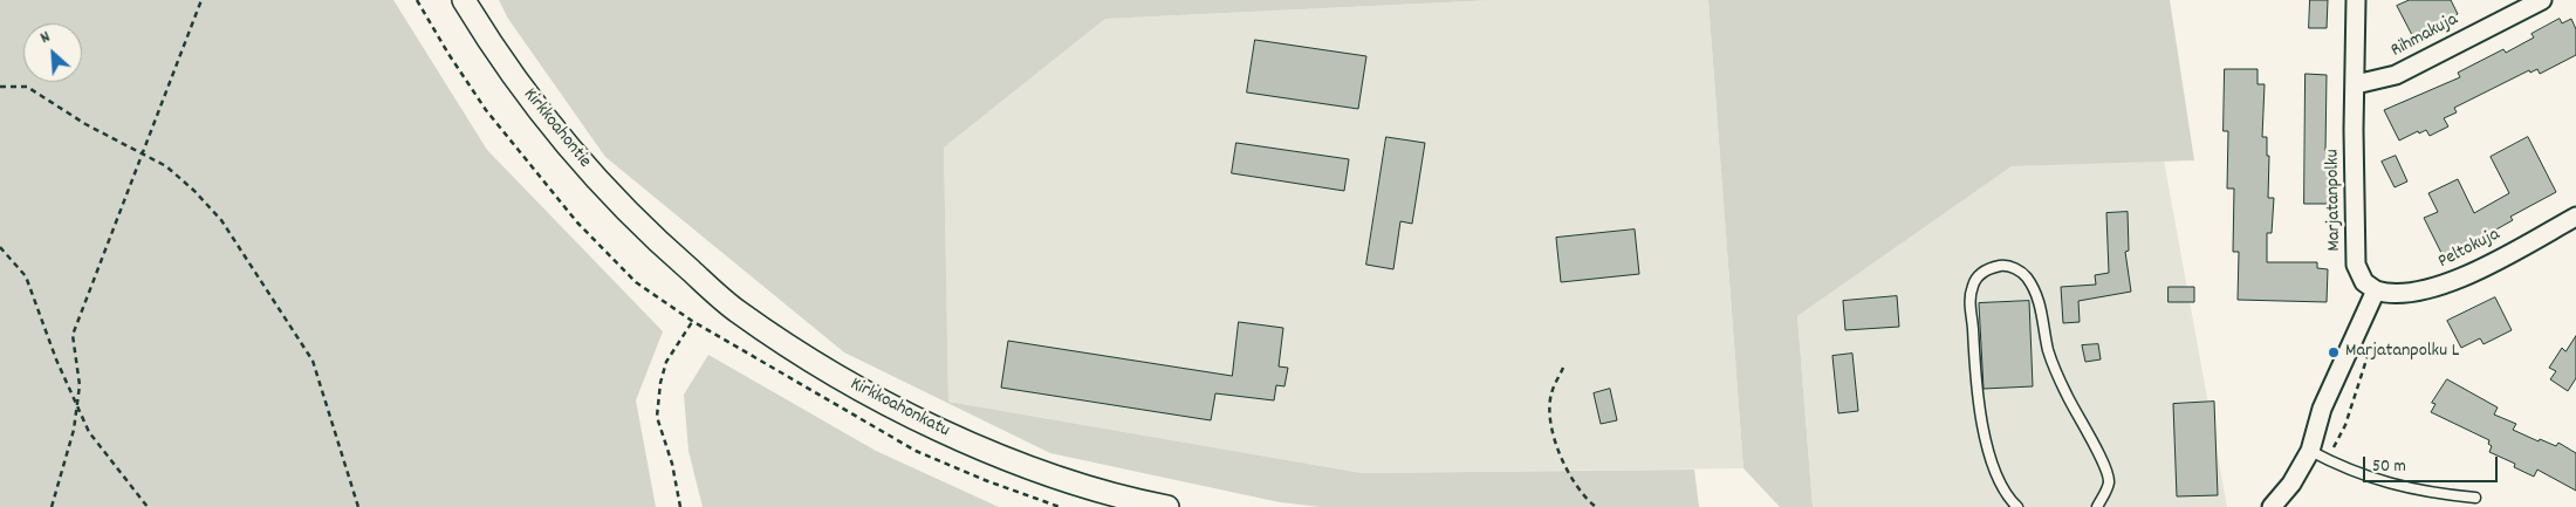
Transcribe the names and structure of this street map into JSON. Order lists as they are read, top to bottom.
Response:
{
  "streets": {
    "street": [
      "Rihmakuja",
      "Kirkkoahontie",
      "Marjatanpolku",
      "Peltokuja",
      "Kirkkoahonkatu"
    ]
  },
  "crossings": [
    ["Rihmakuja", "Marjatanpolku"],
    ["Kirkkoahontie", "Kirkkoahonkatu"],
    ["Marjatanpolku", "Peltokuja"]
  ],
  "places": ["Marjatanpolku L"],
  "scale_bar": "50 m",
  "north": "top left"
}
